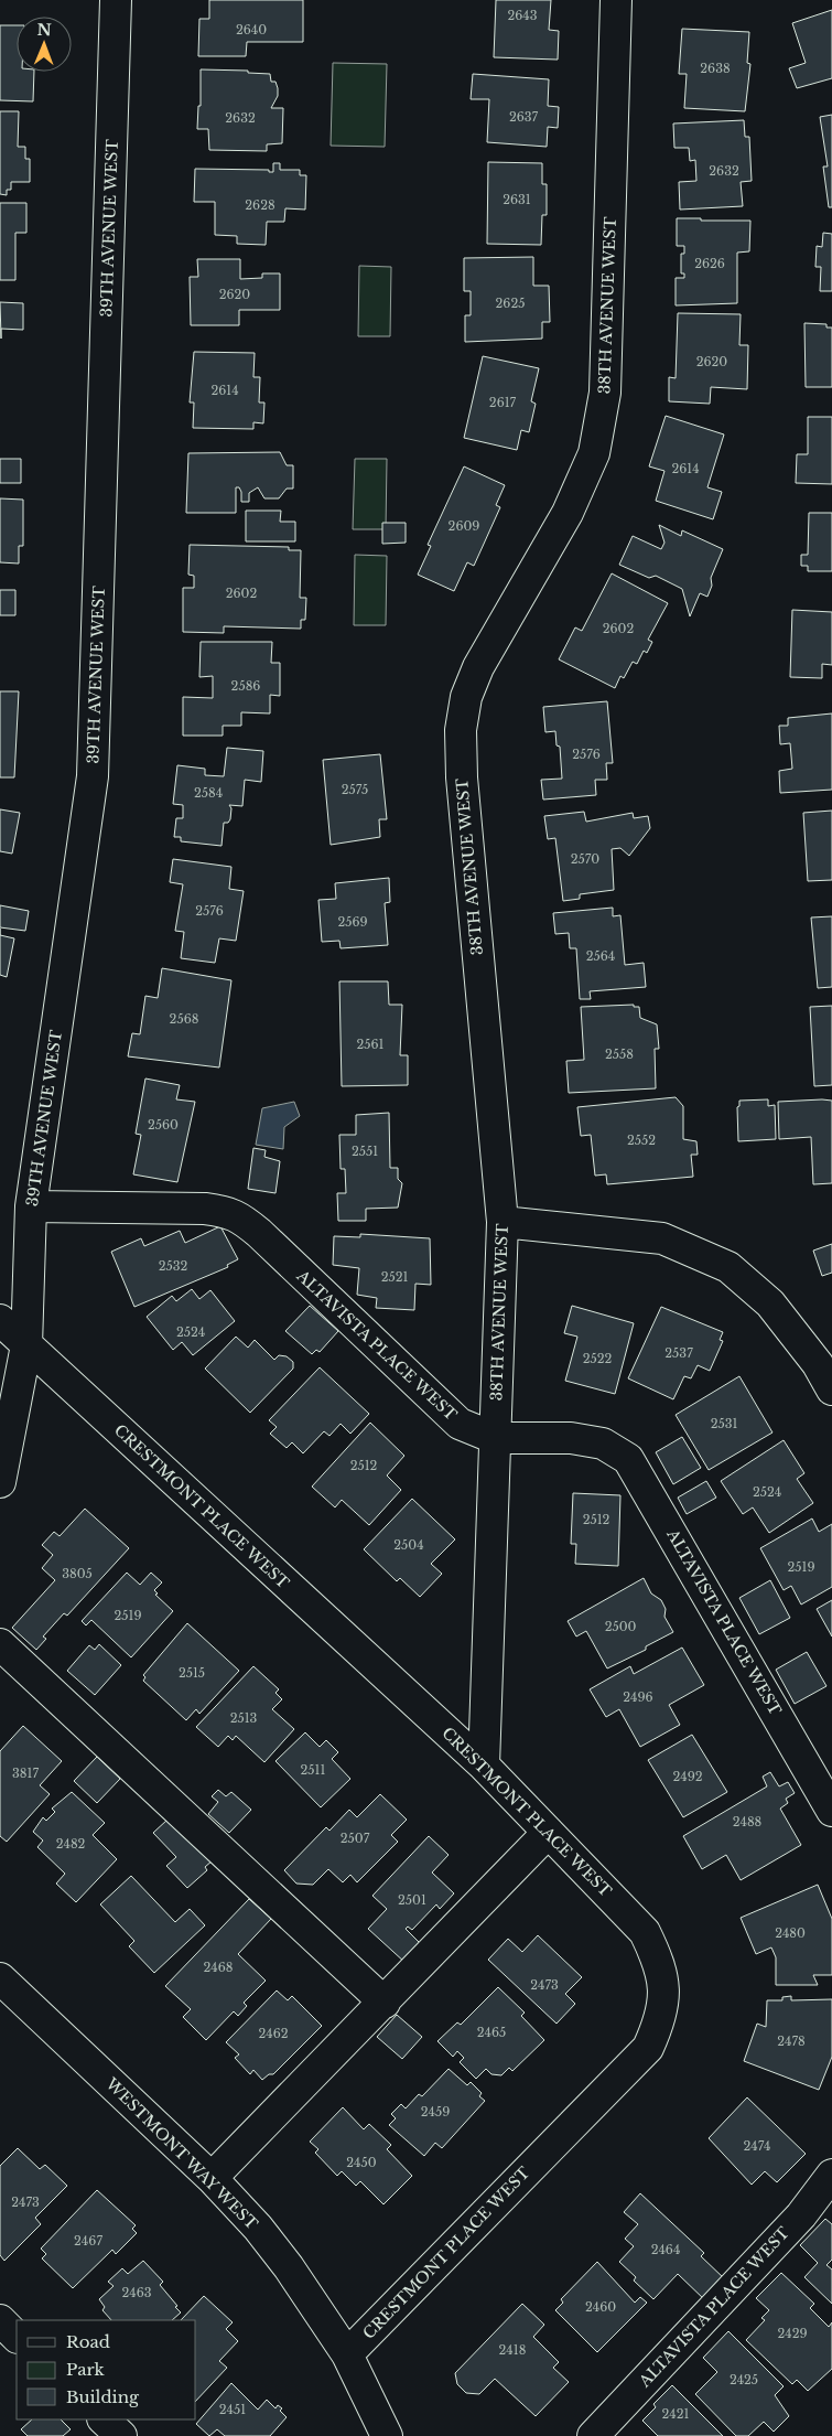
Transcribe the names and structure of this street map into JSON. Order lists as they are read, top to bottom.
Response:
{
  "streets": {
    "street": [
      "39TH AVENUE WEST",
      "38TH AVENUE WEST",
      "ALTAVISTA PLACE WEST",
      "CRESTMONT PLACE WEST",
      "WESTMONT WAY WEST"
    ]
  },
  "crossings": [
    ["39TH AVENUE WEST", "ALTAVISTA PLACE WEST"],
    ["39TH AVENUE WEST", "CRESTMONT PLACE WEST"],
    ["38TH AVENUE WEST", "ALTAVISTA PLACE WEST"],
    ["38TH AVENUE WEST", "CRESTMONT PLACE WEST"],
    ["CRESTMONT PLACE WEST", "WESTMONT WAY WEST"]
  ],
  "house_numbers": [
    "2643",
    "2640",
    "2638",
    "2637",
    "2632",
    "2632",
    "2631",
    "2628",
    "2626",
    "2620",
    "2625",
    "2620",
    "2614",
    "2617",
    "2614",
    "2609",
    "2602",
    "2602",
    "2586",
    "2576",
    "2575",
    "2584",
    "2570",
    "2576",
    "2569",
    "2564",
    "2568",
    "2561",
    "2558",
    "2560",
    "2552",
    "2551",
    "2532",
    "2521",
    "2524",
    "2537",
    "2522",
    "2531",
    "2512",
    "2524",
    "2512",
    "2504",
    "2519",
    "3805",
    "2519",
    "2500",
    "2515",
    "2496",
    "2513",
    "2511",
    "3817",
    "2492",
    "2488",
    "2507",
    "2482",
    "2501",
    "2480",
    "2468",
    "2473",
    "2465",
    "2462",
    "2478",
    "2459",
    "2474",
    "2450",
    "2473",
    "2467",
    "2464",
    "2463",
    "2460",
    "2429",
    "2418",
    "2425",
    "2451",
    "2421"
  ],
  "legend": ["Road", "Park", "Building"],
  "north": "top"
}
